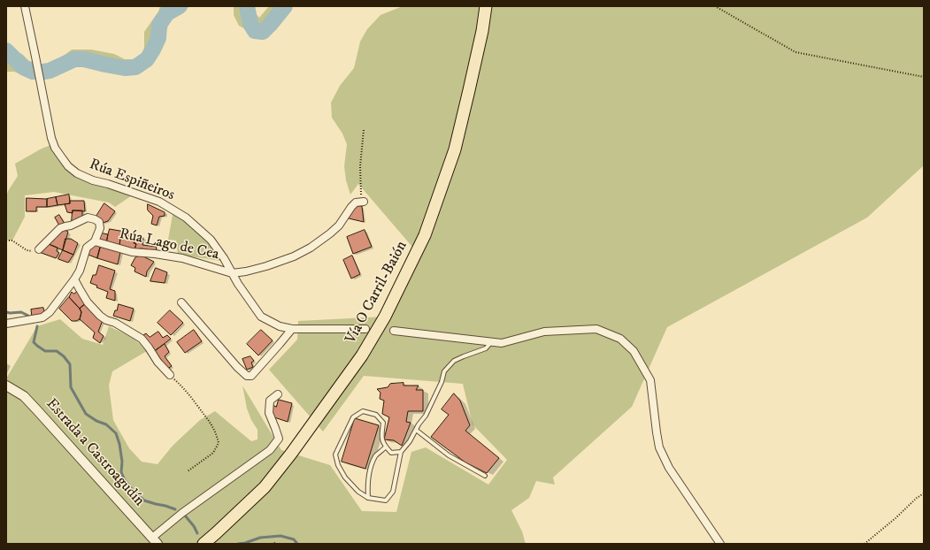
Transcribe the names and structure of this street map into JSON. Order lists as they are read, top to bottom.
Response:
{
  "streets": {
    "highway": ["Vía O Carril-Baión"],
    "street": ["Rúa Espiñeiros", "Rúa Lago de Cea", "Estrada a Castroagudín"]
  },
  "crossings": [
    ["Rúa Espiñeiros", "Rúa Lago de Cea"]
  ]
}
